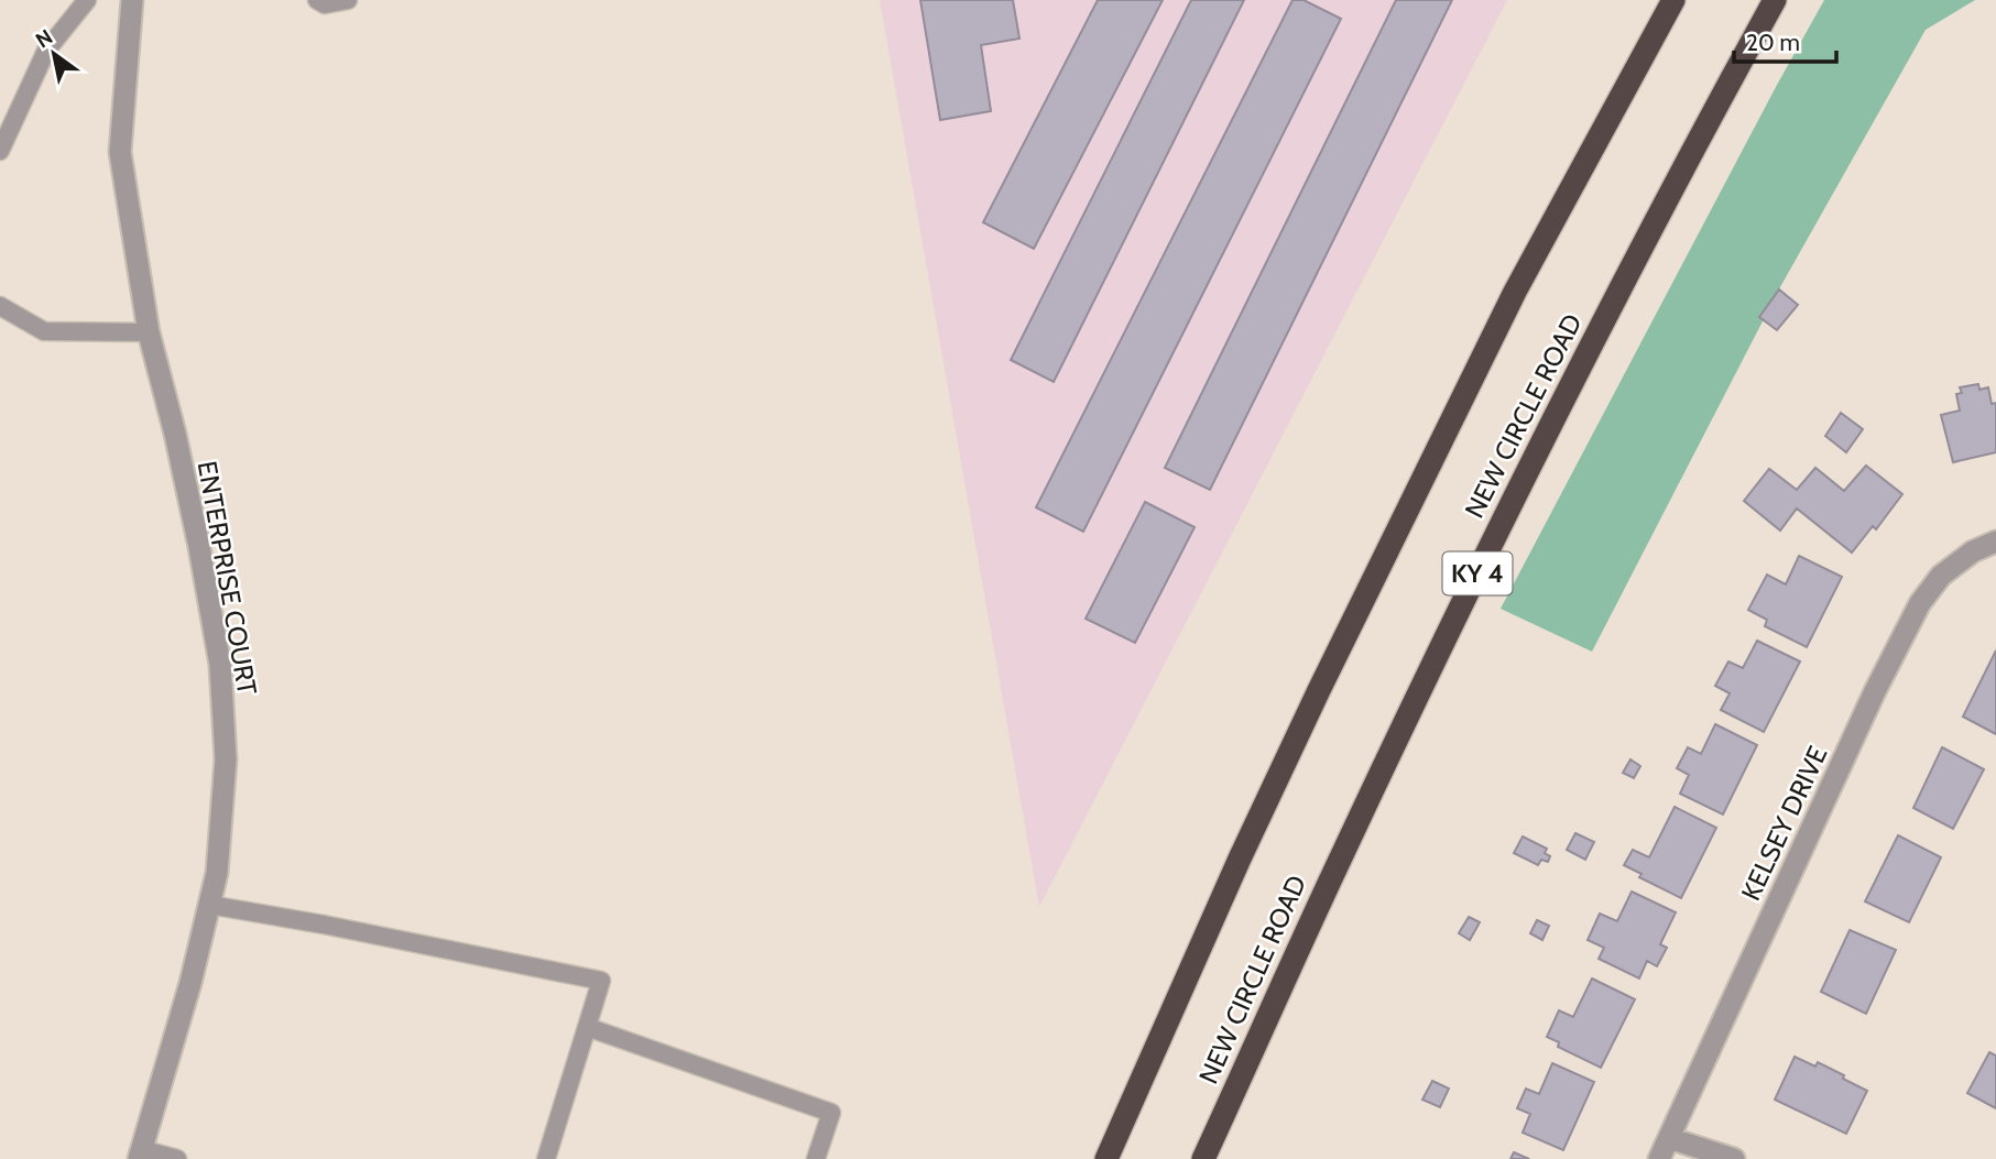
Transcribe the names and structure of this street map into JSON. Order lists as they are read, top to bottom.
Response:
{
  "streets": {
    "highway": ["NEW CIRCLE ROAD", "KY 4"],
    "street": ["ENTERPRISE COURT", "KELSEY DRIVE"]
  },
  "scale_bar": "20 m",
  "north": "top left"
}
